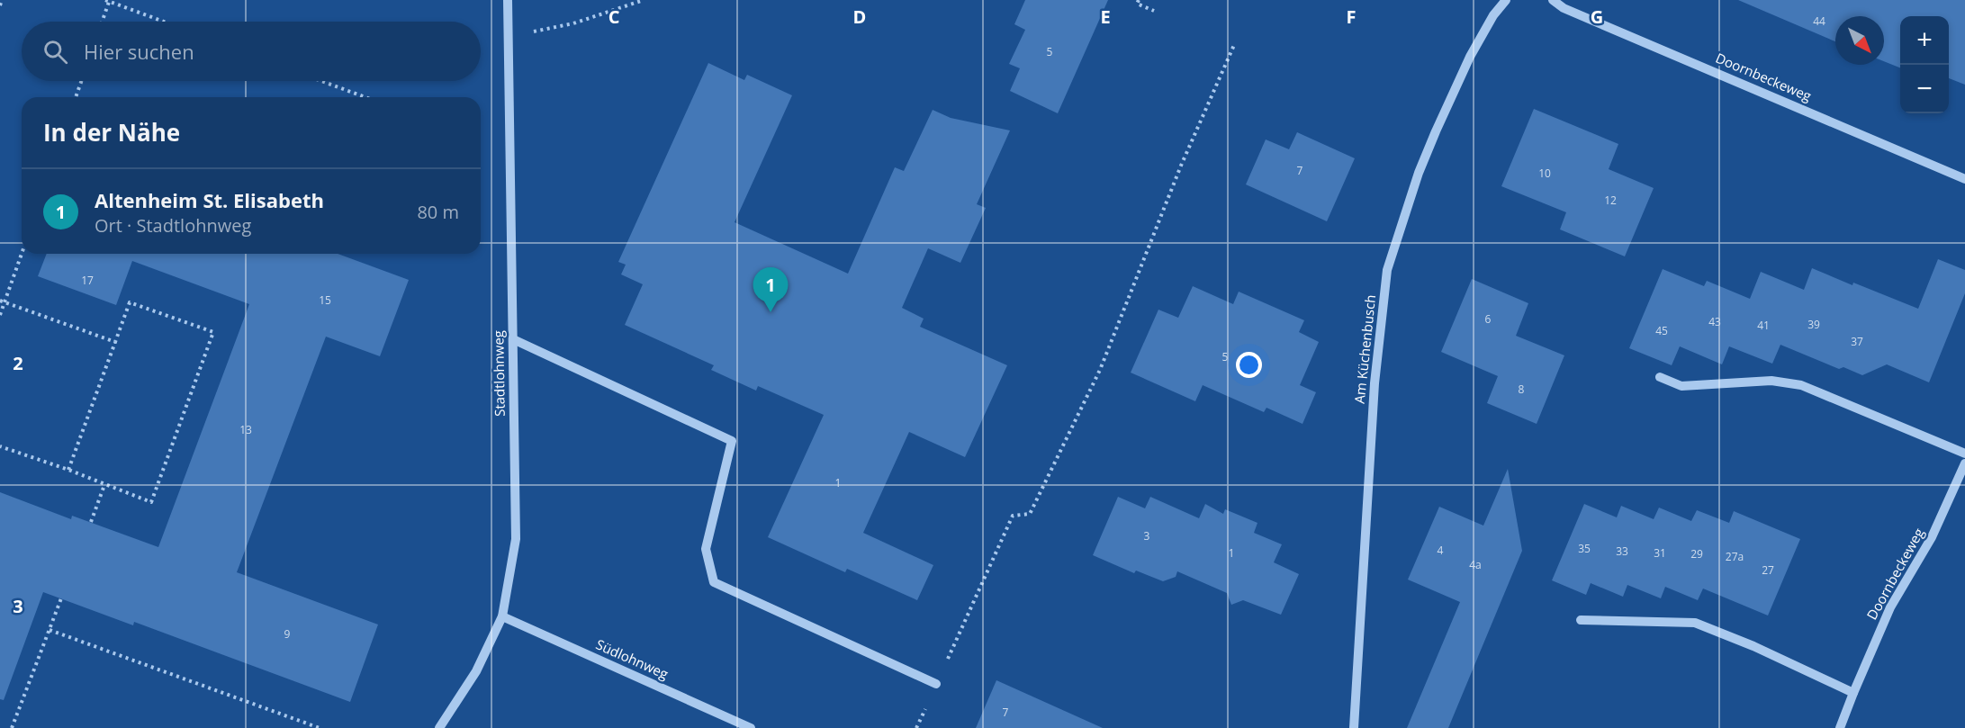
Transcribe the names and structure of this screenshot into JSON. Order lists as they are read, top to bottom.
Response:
{
  "streets": {
    "street": [
      "Doornbeckeweg",
      "Am Küchenbusch",
      "Stadtlohnweg",
      "Südlohnweg"
    ]
  },
  "crossings": [
    ["Stadtlohnweg", "Südlohnweg"]
  ],
  "house_numbers": [
    "44",
    "5",
    "7",
    "10",
    "12",
    "17",
    "15",
    "6",
    "43",
    "39",
    "41",
    "45",
    "37",
    "5",
    "8",
    "13",
    "1",
    "3",
    "35",
    "4",
    "33",
    "1",
    "31",
    "29",
    "27a",
    "4a",
    "27",
    "9",
    "7"
  ],
  "north": "bottom right",
  "page": {
    "map_buttons": ["+", "−"],
    "search": "Hier suchen",
    "heading": "In der Nähe",
    "list": [
      {
        "mark": "1",
        "name": "Altenheim St. Elisabeth",
        "note": "Ort · Stadtlohnweg",
        "value": "80 m"
      }
    ],
    "pins": "1"
  },
  "grid": {
    "columns": [
      "C",
      "D",
      "E",
      "F",
      "G"
    ],
    "rows": ["2", "3"]
  }
}
